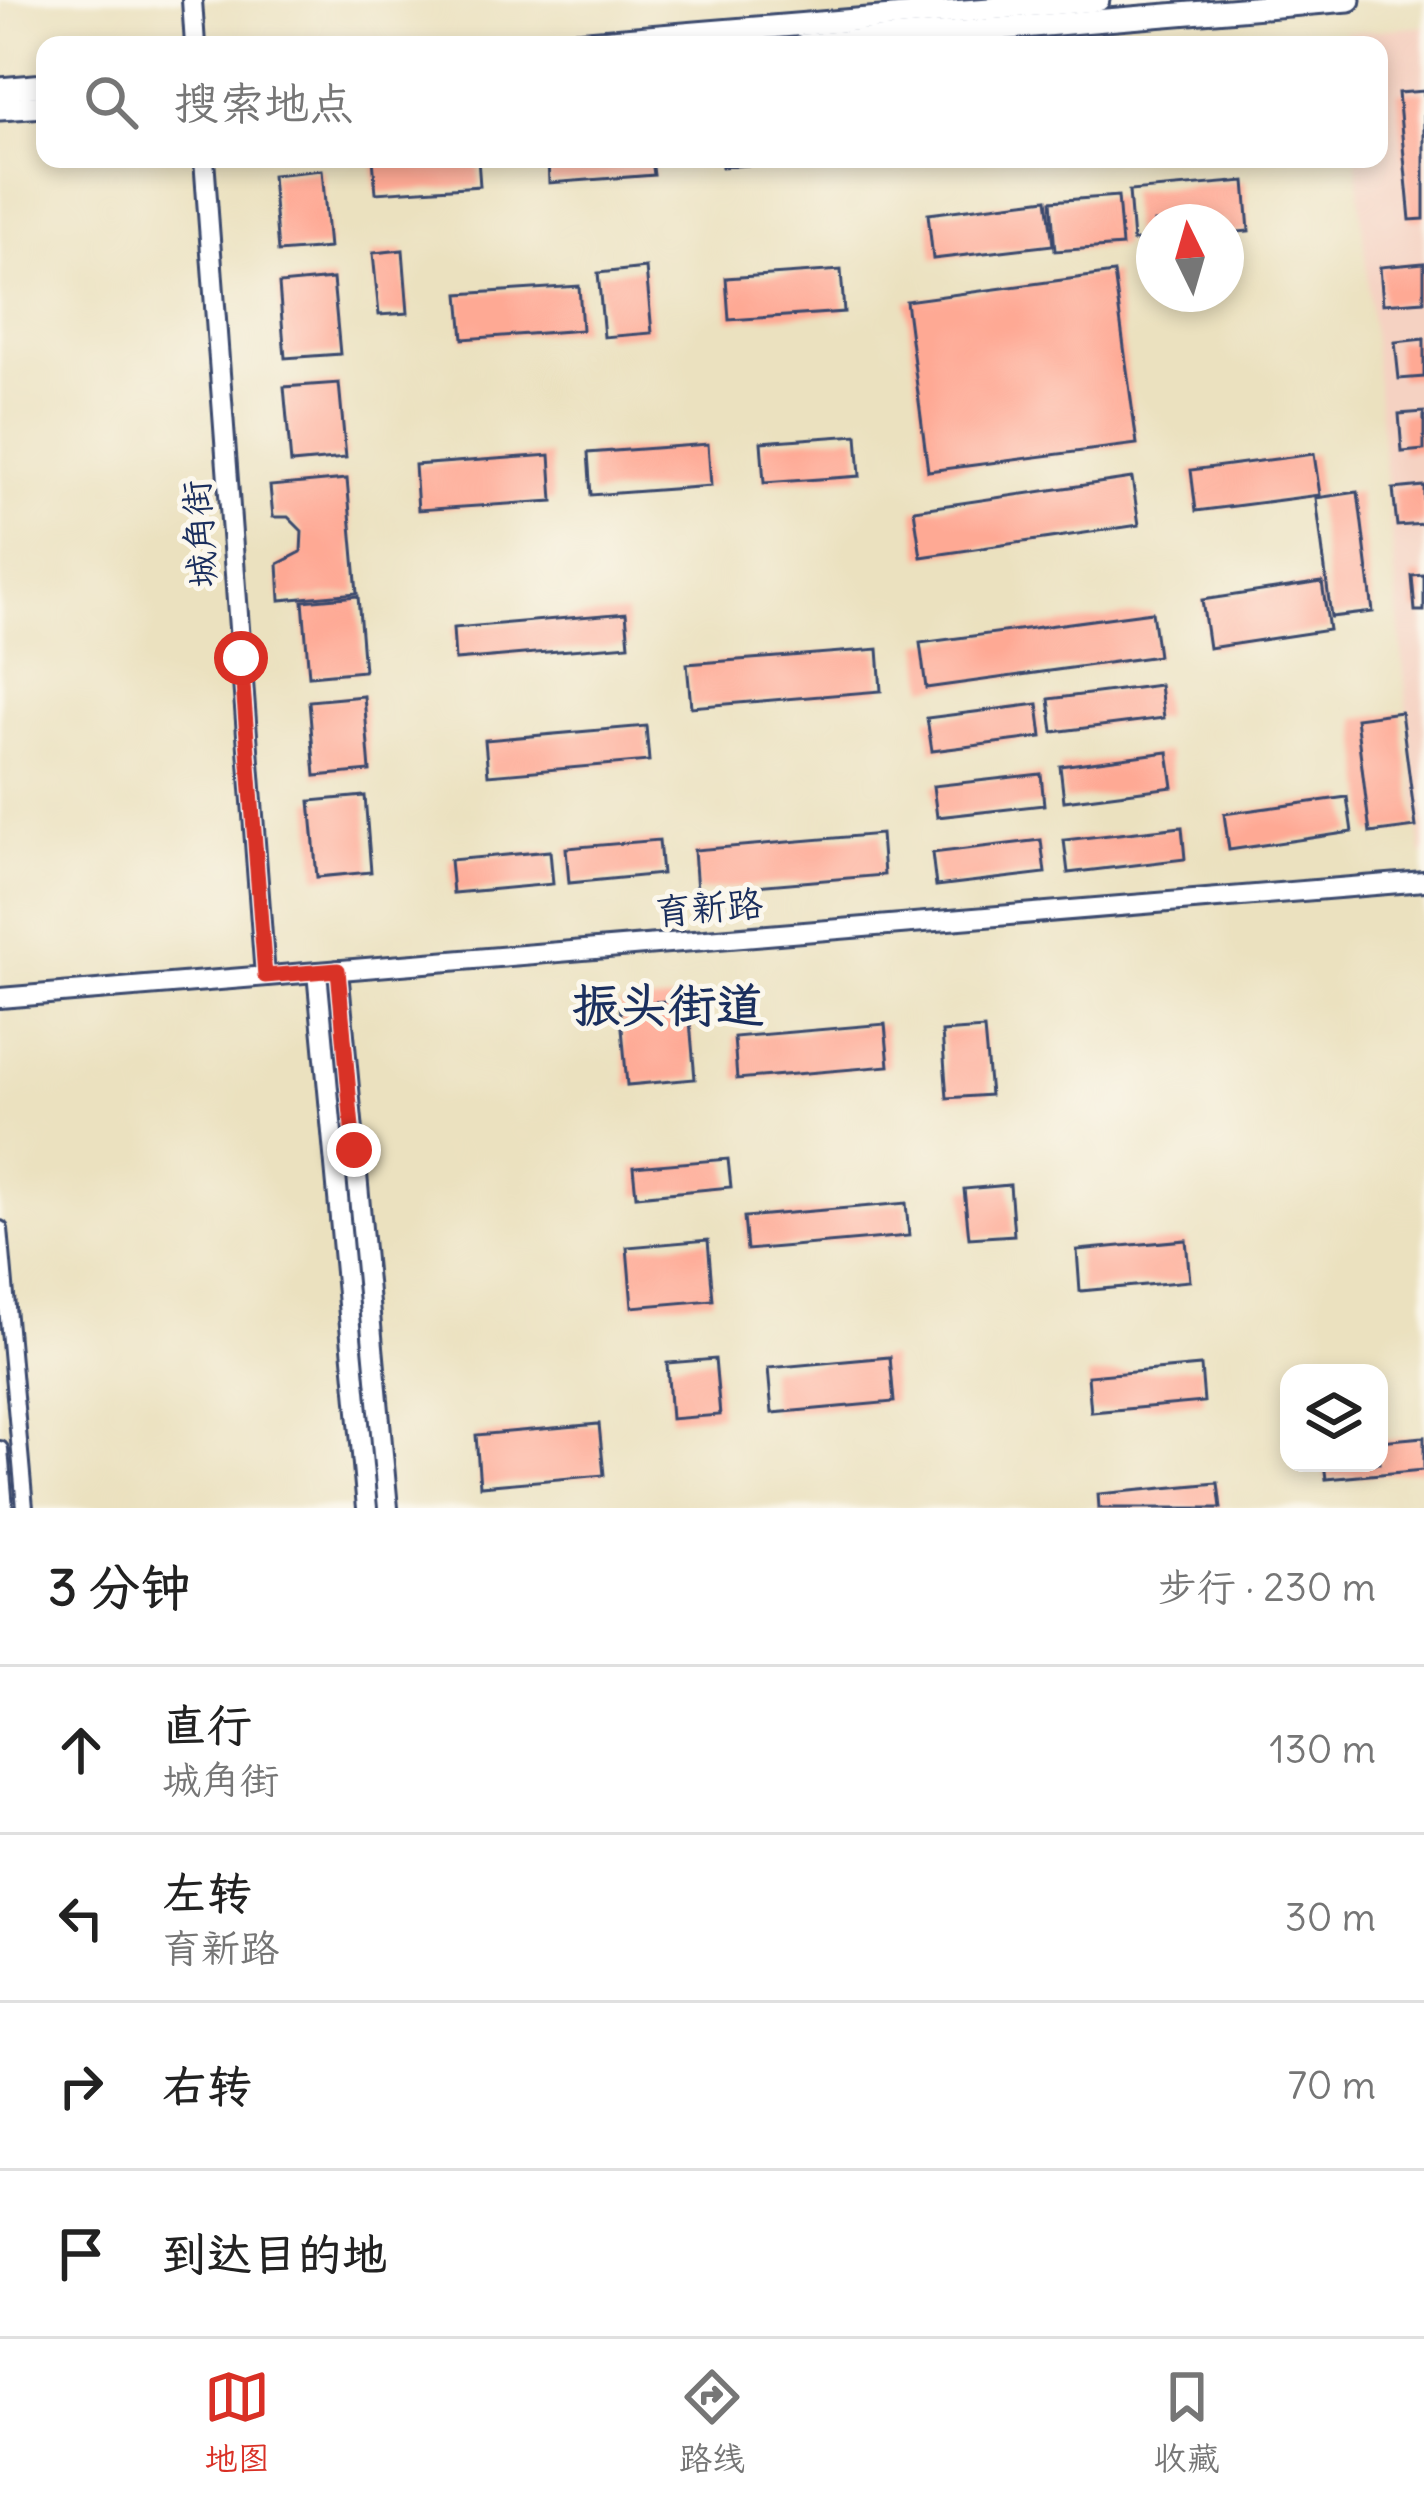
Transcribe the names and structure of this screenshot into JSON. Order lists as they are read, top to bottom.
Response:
{
  "streets": {
    "street": ["城角街", "育新路"]
  },
  "crossings": [
    ["城角街", "育新路"]
  ],
  "districts": ["振头街道"],
  "north": "top",
  "page": {
    "search": "搜索地点",
    "heading": ["3 分钟", "步行 · 230 m"],
    "list": [
      ["直行", "城角街", "130 m"],
      ["左转", "育新路", "30 m"],
      ["右转", "70 m"],
      "到达目的地"
    ],
    "nav": ["地图", "路线", "收藏"]
  }
}
